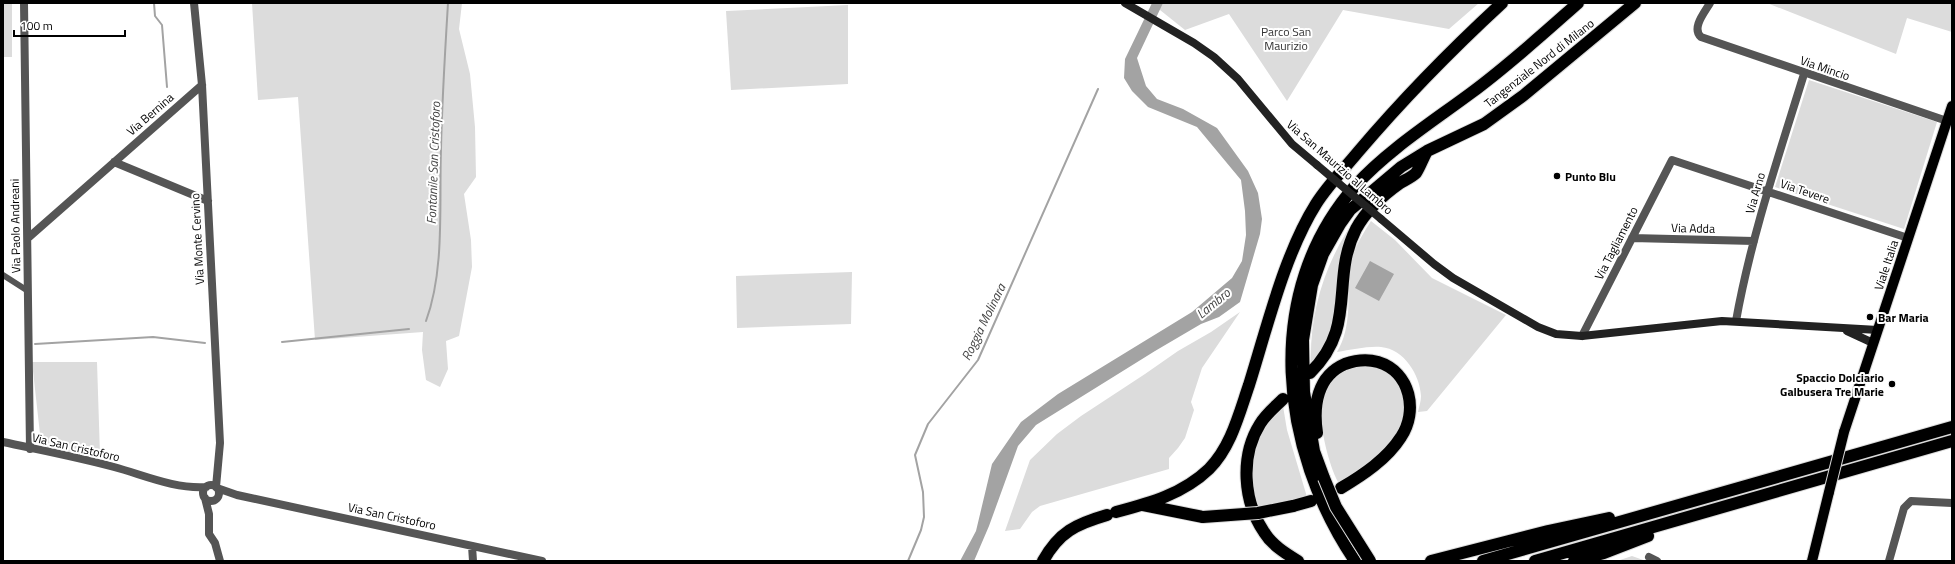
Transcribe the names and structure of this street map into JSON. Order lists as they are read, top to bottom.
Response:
{
  "streets": {
    "highway": ["Tangenziale Nord di Milano"],
    "main road": ["Via San Maurizio al Lambro", "Viale Italia"],
    "street": [
      "Via Mincio",
      "Via Bernina",
      "Via Tevere",
      "Via Arno",
      "Via Paolo Andreani",
      "Via Adda",
      "Via Monte Cervino",
      "Via Tagliamento",
      "Via San Cristoforo"
    ]
  },
  "crossings": [
    ["Via Mincio", "Via Arno"],
    ["Via Mincio", "Viale Italia"],
    ["Via Bernina", "Via Paolo Andreani"],
    ["Via Bernina", "Via Monte Cervino"],
    ["Via San Maurizio al Lambro", "Via Arno"],
    ["Via San Maurizio al Lambro", "Via Tagliamento"],
    ["Via Tevere", "Via Arno"],
    ["Via Tevere", "Via Tagliamento"],
    ["Via Tevere", "Viale Italia"],
    ["Via Arno", "Via Adda"],
    ["Via Paolo Andreani", "Via San Cristoforo"],
    ["Via Adda", "Via Tagliamento"],
    ["Via Monte Cervino", "Via San Cristoforo"]
  ],
  "water": ["Fontanile San Cristoforo", "Lambro", "Roggia Molinara"],
  "parks": ["Parco San Maurizio"],
  "places": ["Punto Blu", "Bar Maria", "Spaccio Dolciario Galbusera Tre Marie"],
  "scale_bar": "100 m"
}
